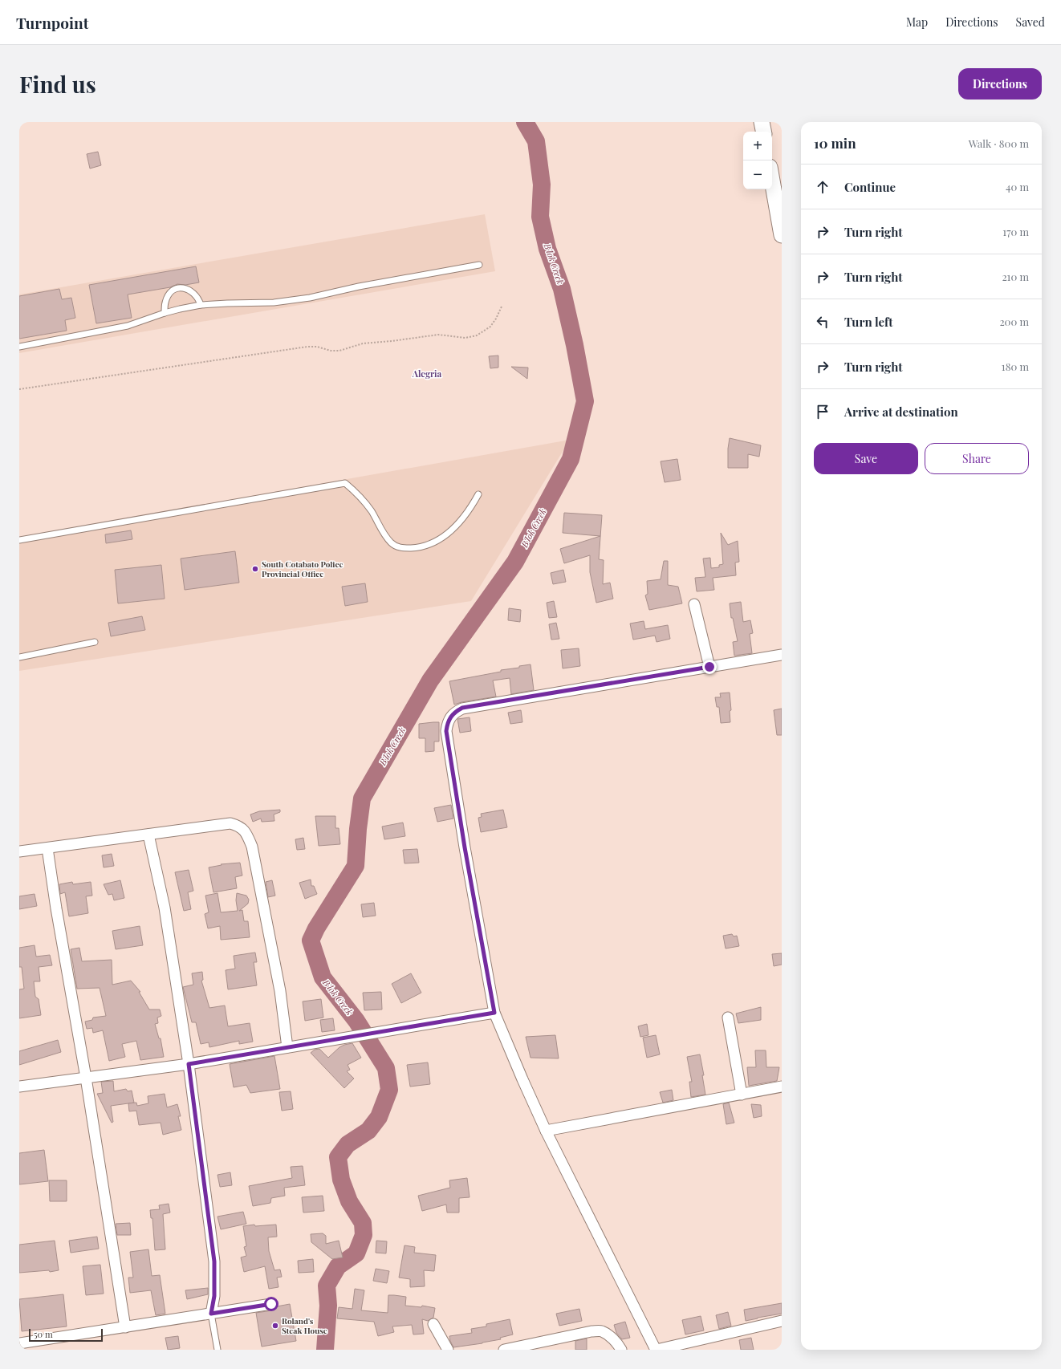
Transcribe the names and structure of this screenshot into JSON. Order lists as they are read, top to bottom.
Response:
{
  "districts": ["Alegria"],
  "water": ["B'lok Creek"],
  "places": ["South Cotabato Police Provincial Office", "Roland's Steak House"],
  "scale_bar": "50 m",
  "page": {
    "header": "Turnpoint",
    "nav": ["Map", "Directions", "Saved"],
    "buttons": [
      "Directions",
      ["Save", "Share"]
    ],
    "title": "Find us",
    "heading": ["10 min", "Walk · 800 m"],
    "map_buttons": ["+", "−"],
    "list": [
      ["Continue", "40 m"],
      ["Turn right", "170 m"],
      ["Turn right", "210 m"],
      ["Turn left", "200 m"],
      ["Turn right", "180 m"],
      "Arrive at destination"
    ],
    "scale": "50 m"
  }
}
